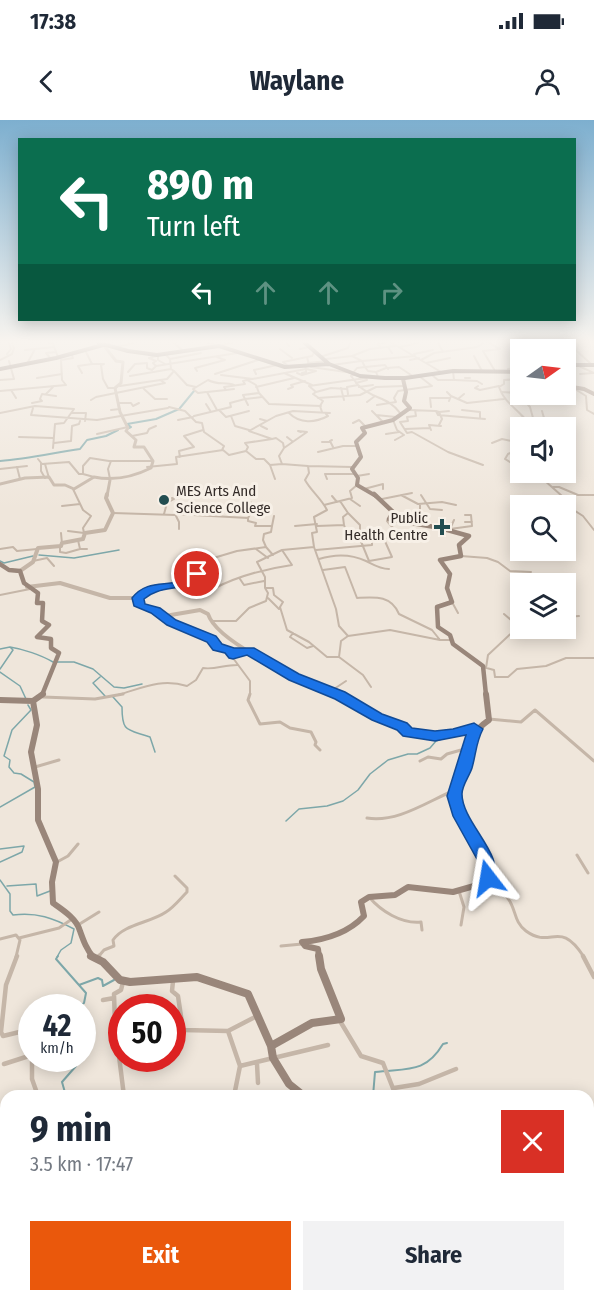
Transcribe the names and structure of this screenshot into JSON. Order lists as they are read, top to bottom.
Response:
{
  "places": {
    "other": ["MES Arts And Science College"],
    "health": ["Public Health Centre"]
  },
  "north": "right",
  "page": {
    "status": "17:38",
    "header": "Waylane",
    "turn": ["890 m", "Turn left"],
    "speed": "42 km/h",
    "limit": "50",
    "heading": ["9 min", "3.5 km · 17:47"],
    "buttons": ["Exit", "Share"]
  }
}
